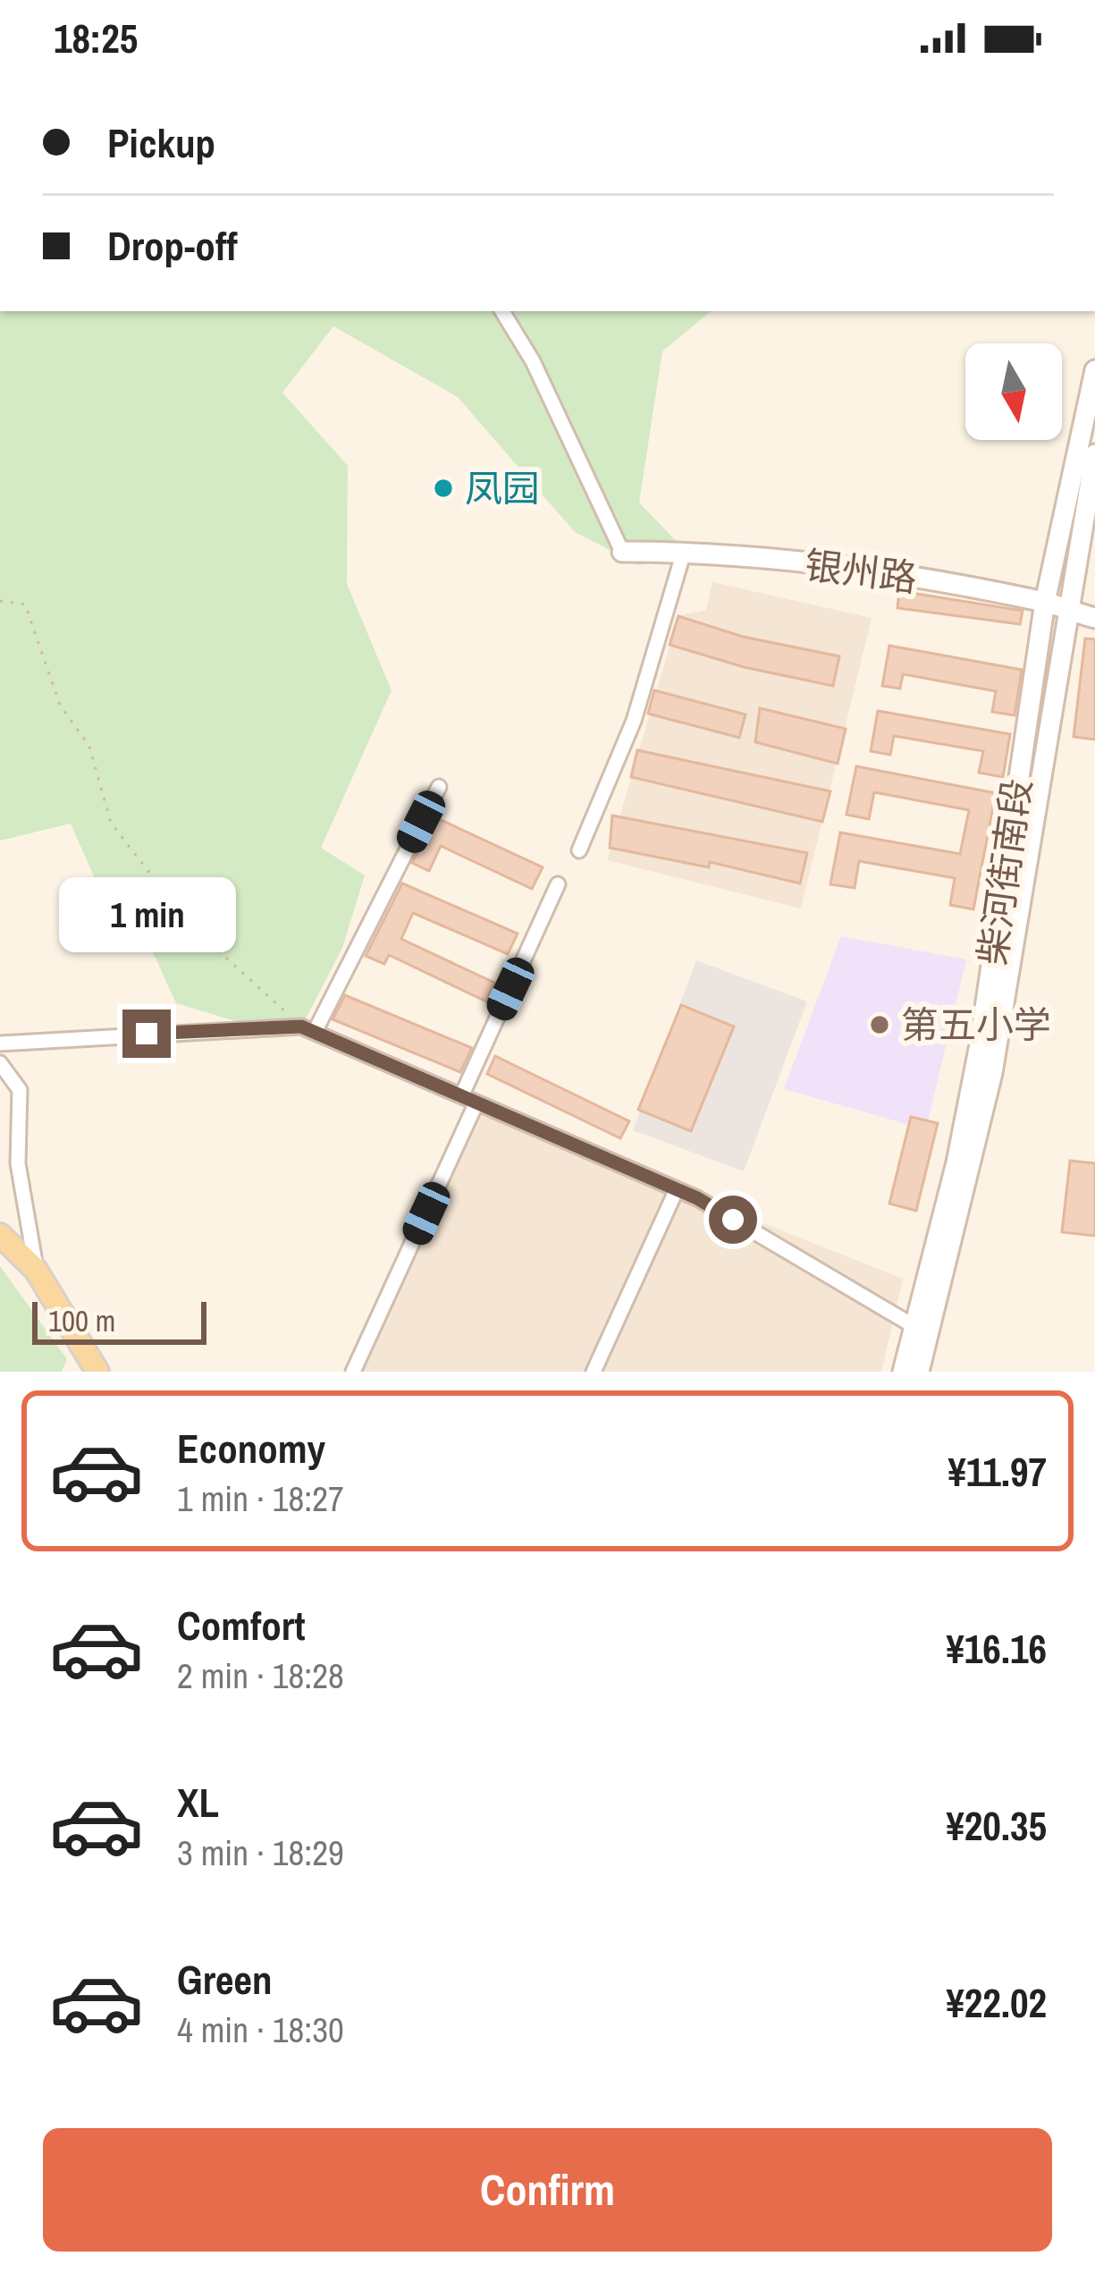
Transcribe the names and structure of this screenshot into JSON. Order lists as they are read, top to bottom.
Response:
{
  "streets": {
    "main road": ["银州路", "柴河街南段"]
  },
  "crossings": [
    ["银州路", "柴河街南段"]
  ],
  "places": ["凤园", "第五小学"],
  "scale_bar": "100 m",
  "north": "bottom",
  "page": {
    "status": "18:25",
    "banner": ["Pickup", "Drop-off"],
    "bubble": "1 min",
    "scale": "100 m",
    "list": [
      {
        "name": "Economy",
        "note": "1 min · 18:27",
        "value": "¥11.97"
      },
      {
        "name": "Comfort",
        "note": "2 min · 18:28",
        "value": "¥16.16"
      },
      {
        "name": "XL",
        "note": "3 min · 18:29",
        "value": "¥20.35"
      },
      {
        "name": "Green",
        "note": "4 min · 18:30",
        "value": "¥22.02"
      }
    ],
    "buttons": "Confirm"
  }
}
